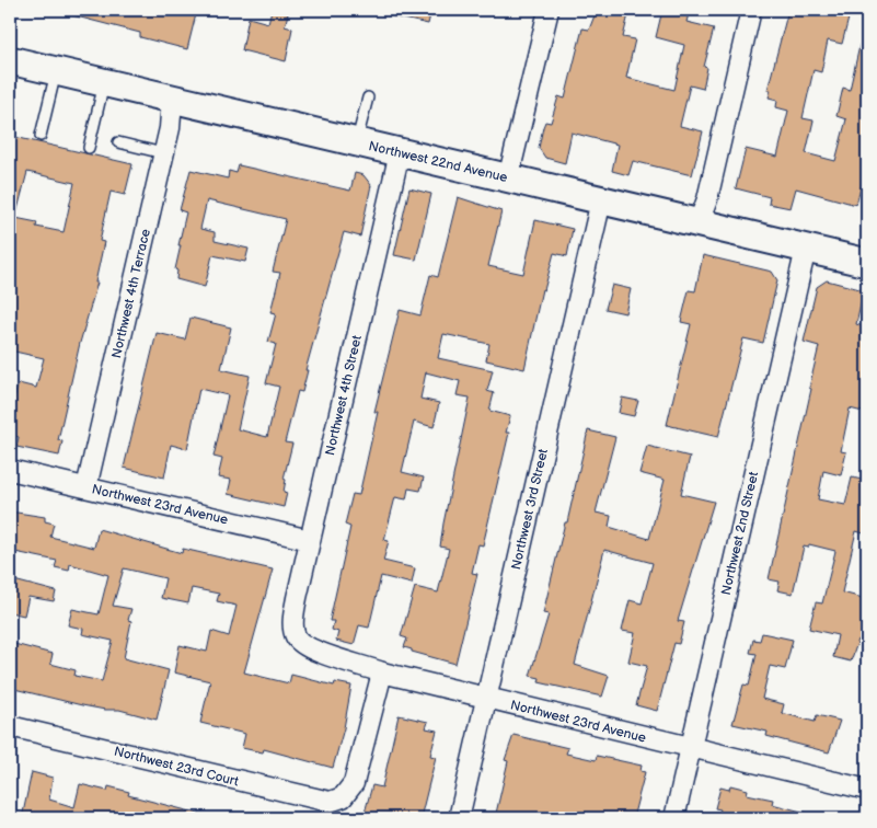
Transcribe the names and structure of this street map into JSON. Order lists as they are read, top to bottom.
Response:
{
  "streets": {
    "main road": ["Northwest 22nd Avenue"],
    "street": [
      "Northwest 4th Terrace",
      "Northwest 4th Street",
      "Northwest 23rd Avenue",
      "Northwest 3rd Street",
      "Northwest 2nd Street",
      "Northwest 23rd Court"
    ]
  },
  "crossings": [
    ["Northwest 22nd Avenue", "Northwest 4th Terrace"],
    ["Northwest 22nd Avenue", "Northwest 4th Street"],
    ["Northwest 22nd Avenue", "Northwest 3rd Street"],
    ["Northwest 22nd Avenue", "Northwest 2nd Street"],
    ["Northwest 4th Terrace", "Northwest 23rd Avenue"],
    ["Northwest 4th Street", "Northwest 23rd Avenue"],
    ["Northwest 23rd Avenue", "Northwest 3rd Street"],
    ["Northwest 23rd Avenue", "Northwest 2nd Street"],
    ["Northwest 23rd Avenue", "Northwest 23rd Court"]
  ]
}
